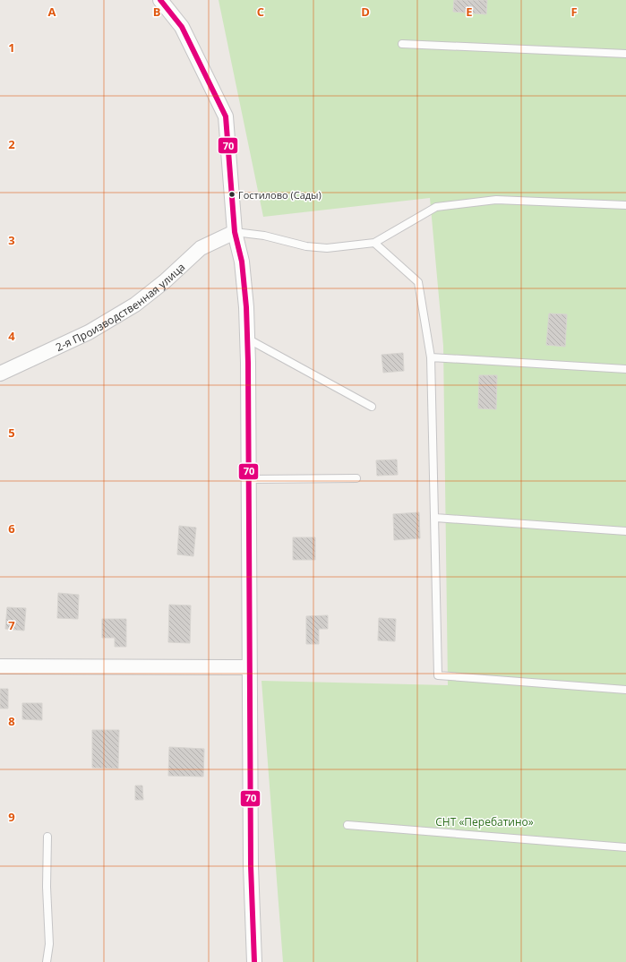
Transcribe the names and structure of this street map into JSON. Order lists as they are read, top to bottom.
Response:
{
  "streets": {
    "street": ["2-я Производственная улица"]
  },
  "parks": ["СНТ «Перебатино»"],
  "places": ["Гостилово (Сады)"],
  "lines": ["transit line 70"],
  "grid": {
    "columns": [
      "A",
      "B",
      "C",
      "D",
      "E",
      "F"
    ],
    "rows": [
      "1",
      "2",
      "3",
      "4",
      "5",
      "6",
      "7",
      "8",
      "9"
    ]
  }
}
